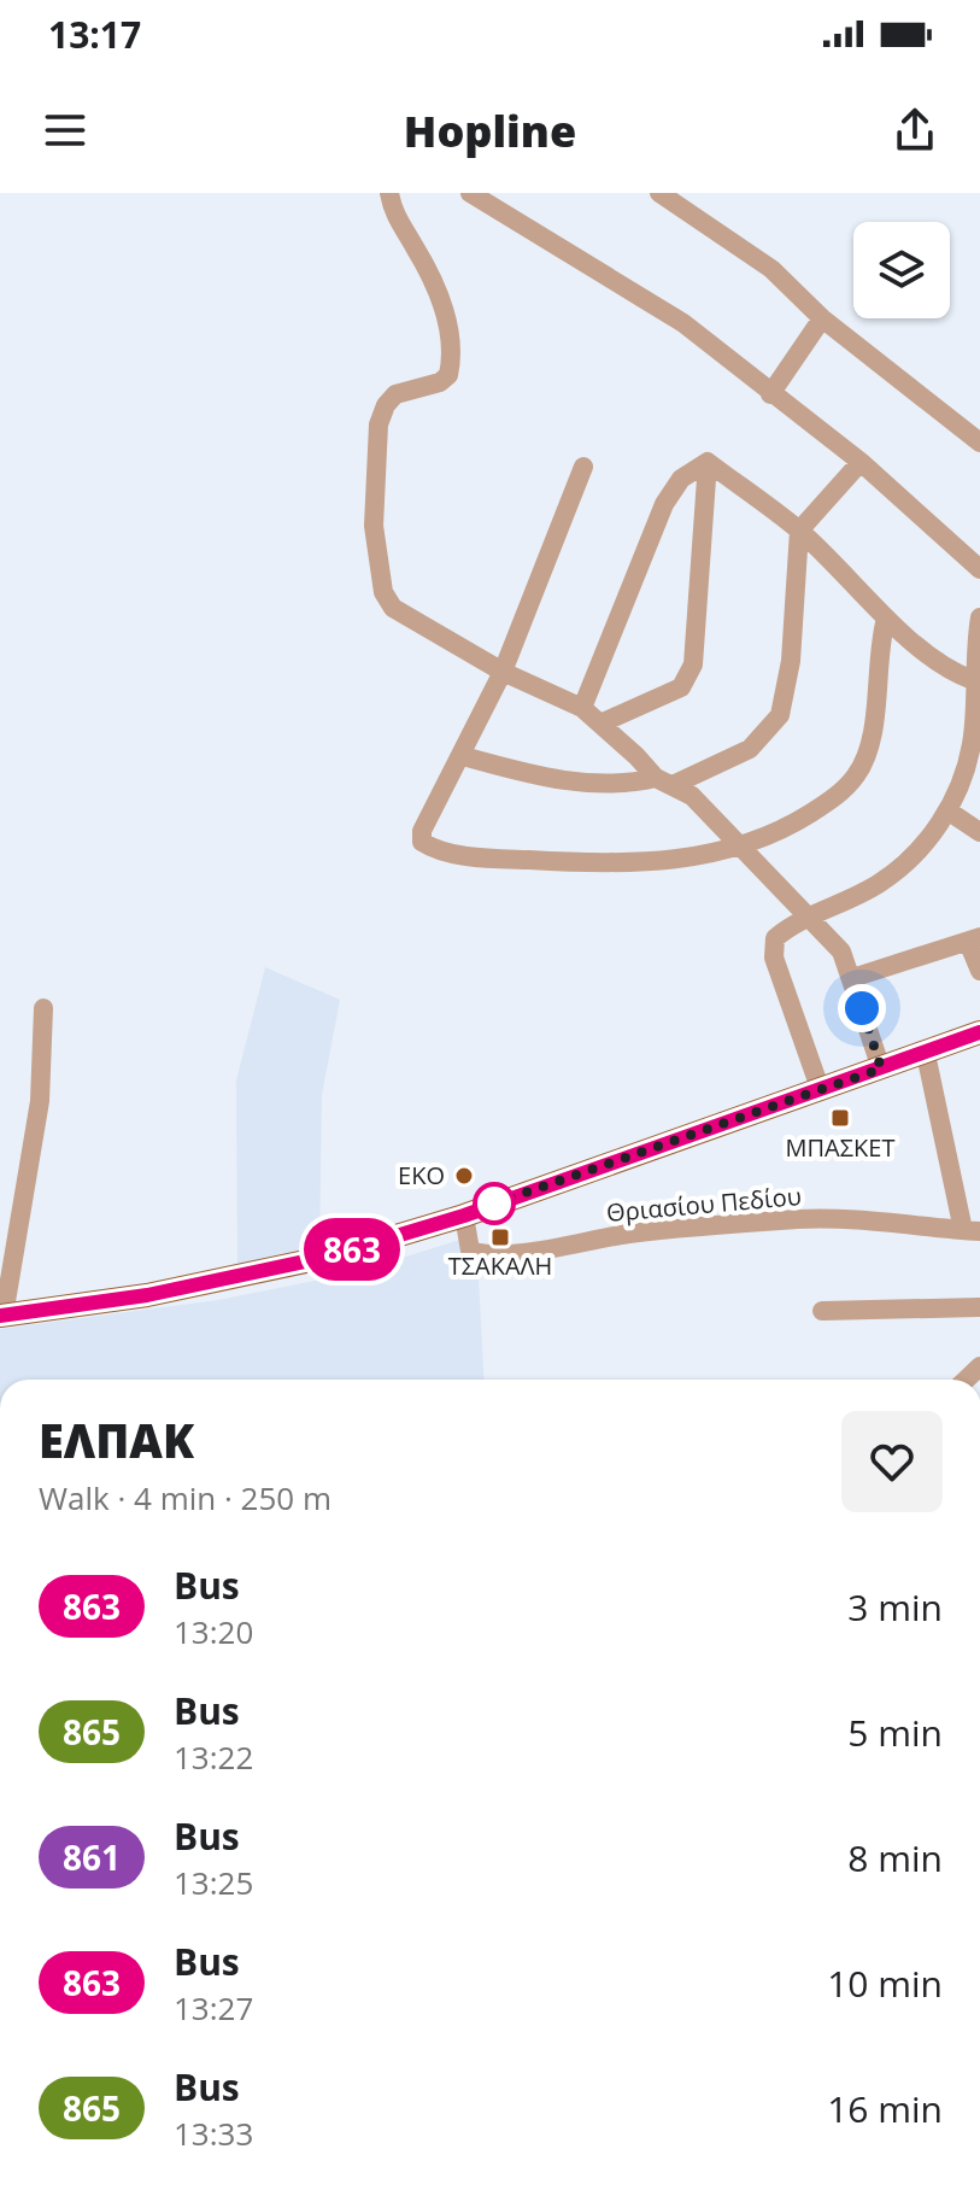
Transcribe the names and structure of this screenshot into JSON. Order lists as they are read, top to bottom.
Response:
{
  "streets": {
    "street": ["Θριασίου Πεδίου"]
  },
  "places": {
    "transit": ["ΜΠΑΣΚΕΤ", "ΤΣΑΚΑΛΗ"],
    "other": ["EKO"]
  },
  "lines": ["bus line 863"],
  "page": {
    "status": "13:17",
    "header": "Hopline",
    "on_map": "863",
    "heading": ["ΕΛΠΑΚ", "Walk · 4 min · 250 m"],
    "list": [
      {
        "mark": "863",
        "name": "Bus",
        "note": "13:20",
        "value": "3 min"
      },
      {
        "mark": "865",
        "name": "Bus",
        "note": "13:22",
        "value": "5 min"
      },
      {
        "mark": "861",
        "name": "Bus",
        "note": "13:25",
        "value": "8 min"
      },
      {
        "mark": "863",
        "name": "Bus",
        "note": "13:27",
        "value": "10 min"
      },
      {
        "mark": "865",
        "name": "Bus",
        "note": "13:33",
        "value": "16 min"
      }
    ]
  }
}
